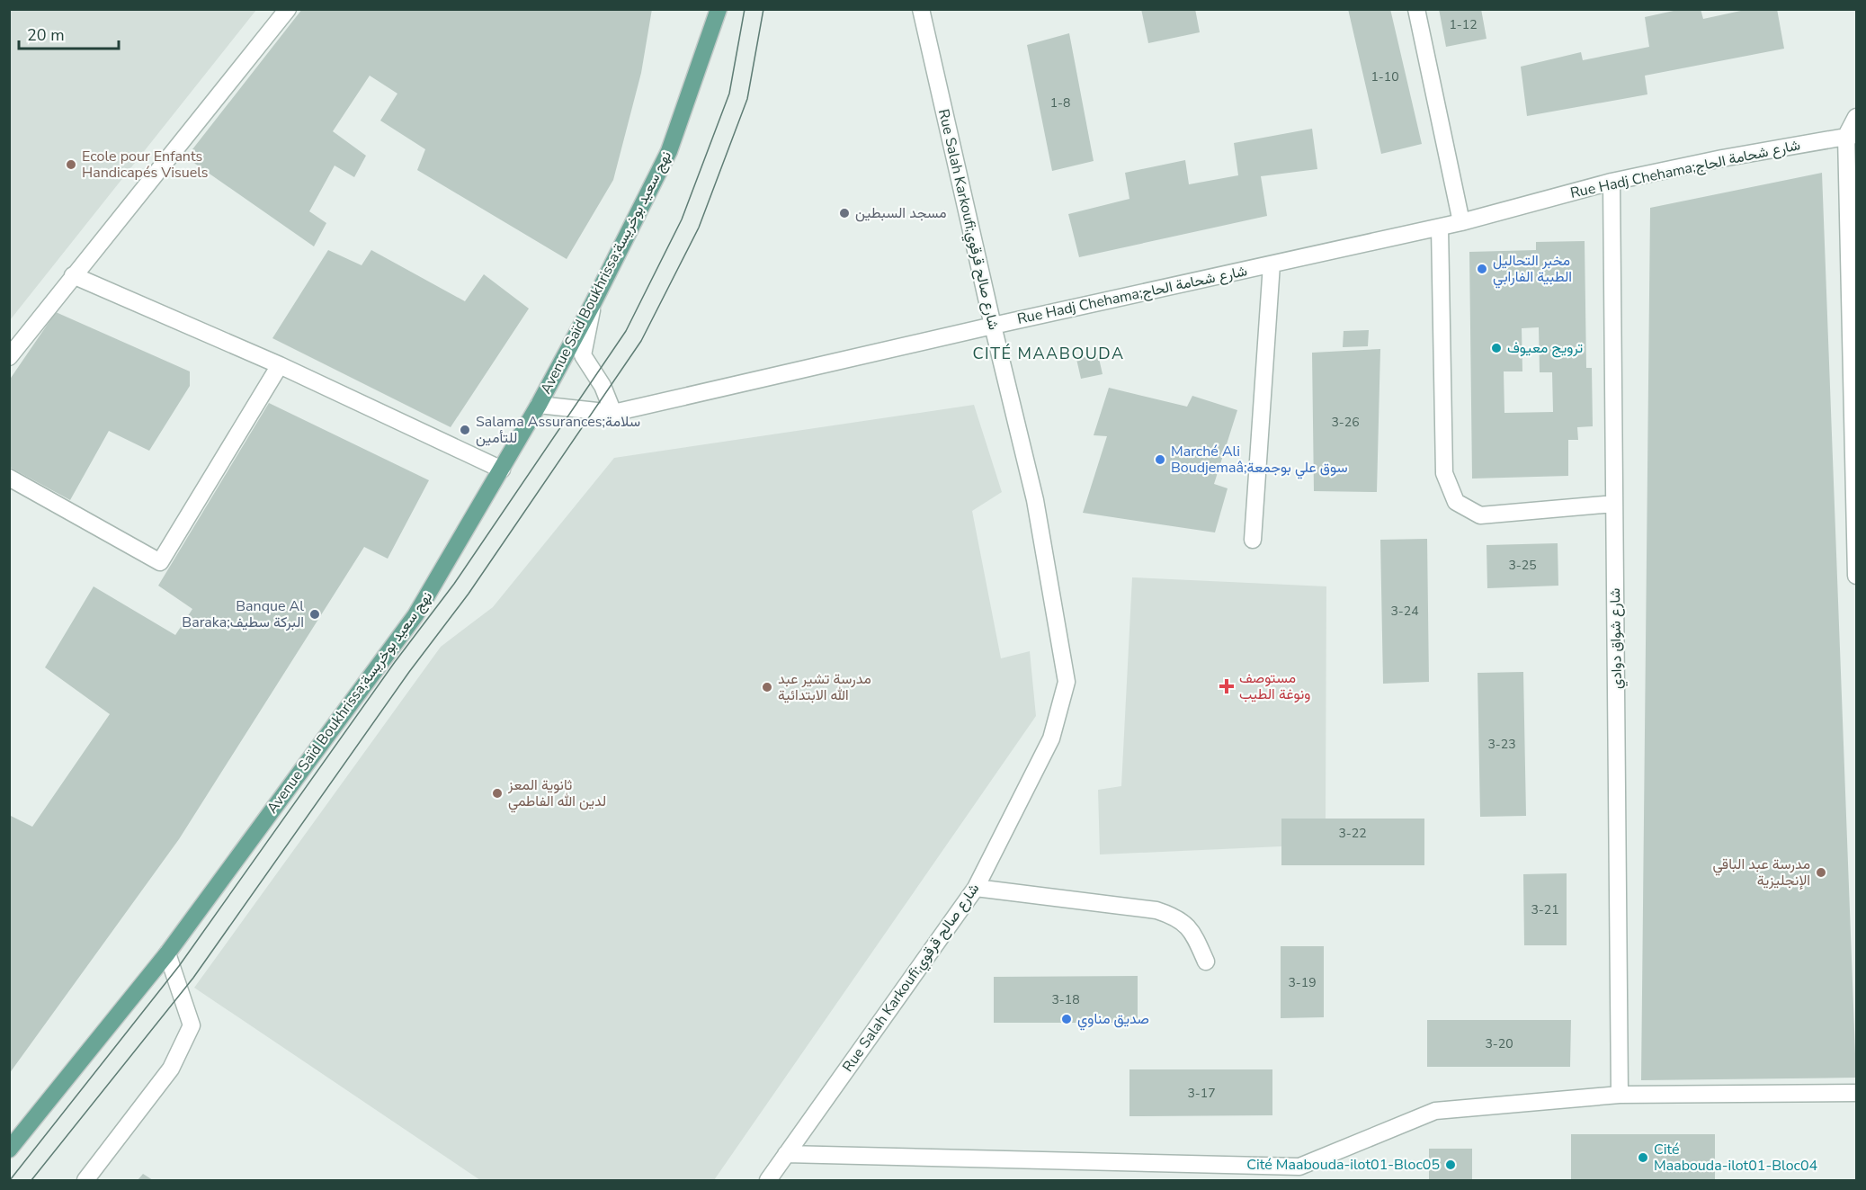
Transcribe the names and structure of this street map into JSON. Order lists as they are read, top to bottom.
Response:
{
  "streets": {
    "main road": ["Avenue Saïd Boukhrissa;نهج سعيد بوخريسة"],
    "street": ["Rue Hadj Chehama;شارع شحامة الحاج", "Rue Salah Karkoufi;شارع صالح قرقوي", "شارع شواق دوادي"]
  },
  "crossings": [
    ["Rue Hadj Chehama;شارع شحامة الحاج", "Rue Salah Karkoufi;شارع صالح قرقوي"],
    ["Rue Hadj Chehama;شارع شحامة الحاج", "Avenue Saïd Boukhrissa;نهج سعيد بوخريسة"],
    ["Rue Hadj Chehama;شارع شحامة الحاج", "شارع شواق دوادي"]
  ],
  "districts": ["CITÉ MAABOUDA"],
  "places": {
    "other": [
      "Ecole pour Enfants Handicapés Visuels",
      "مسجد السبطين",
      "مخبر التحاليل الطبية الفارابي",
      "ترويج معيوف",
      "Salama Assurances;سلامة للتأمين",
      "Marché Ali Boudjemaâ;سوق علي بوجمعة",
      "Banque Al Baraka;البركة سطيف",
      "مدرسة تشير عبد الله الابتدائية",
      "ثانوية المعز لدين الله الفاطمي",
      "مدرسة عبد الباقي الإنجليزية",
      "صديق مناوي",
      "Cité Maabouda-ilot01-Bloc04",
      "Cité Maabouda-ilot01-Bloc05"
    ],
    "health": ["مستوصف ونوغة الطيب"]
  },
  "house_numbers": [
    "1-12",
    "1-10",
    "1-8",
    "3-26",
    "3-25",
    "3-24",
    "3-23",
    "3-22",
    "3-21",
    "3-19",
    "3-18",
    "3-20",
    "3-17"
  ],
  "scale_bar": "20 m"
}
